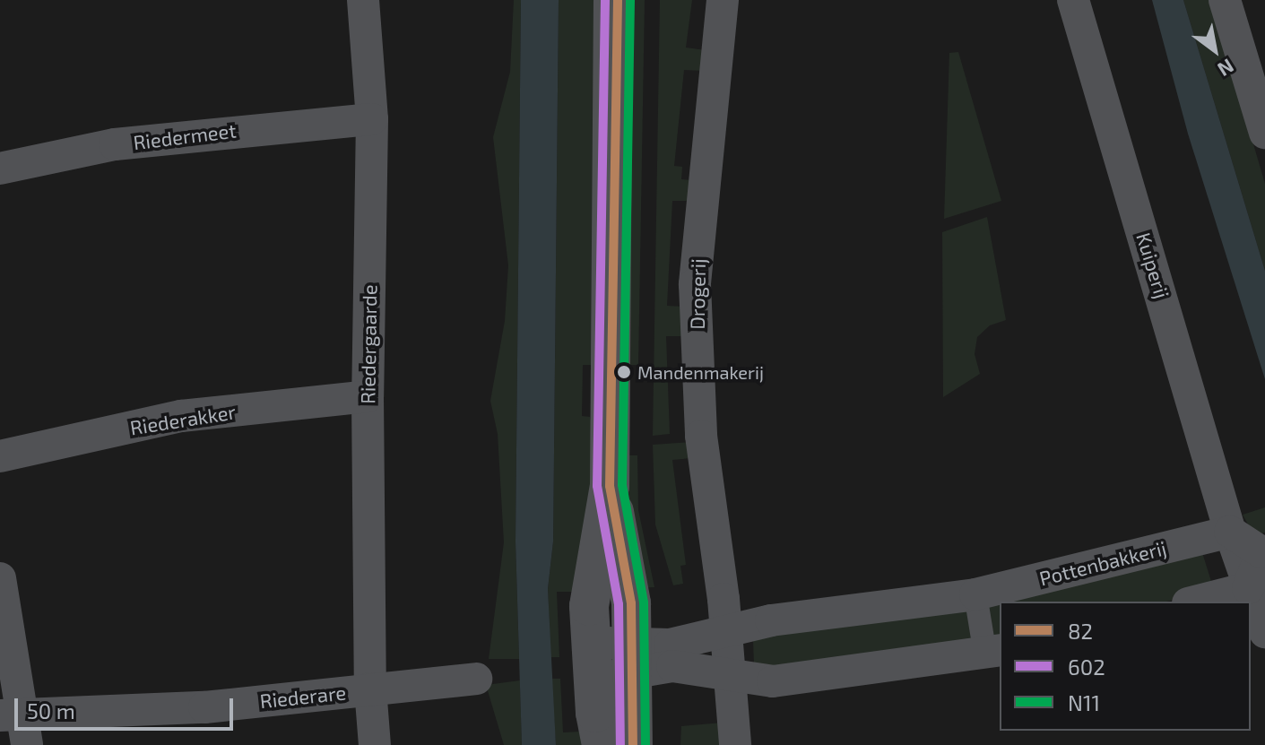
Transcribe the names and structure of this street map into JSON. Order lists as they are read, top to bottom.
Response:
{
  "streets": {
    "street": [
      "Riedermeet",
      "Kuiperij",
      "Drogerij",
      "Riedergaarde",
      "Riederakker",
      "Pottenbakkerij",
      "Riederare"
    ]
  },
  "crossings": [
    ["Riedermeet", "Riedergaarde"],
    ["Kuiperij", "Pottenbakkerij"],
    ["Drogerij", "Pottenbakkerij"],
    ["Riedergaarde", "Riederakker"],
    ["Riedergaarde", "Riederare"]
  ],
  "places": ["Mandenmakerij"],
  "lines": ["transit line 82", "transit line 602", "transit line N11"],
  "legend": ["82", "602", "N11"],
  "scale_bar": "50 m",
  "north": "bottom right"
}
